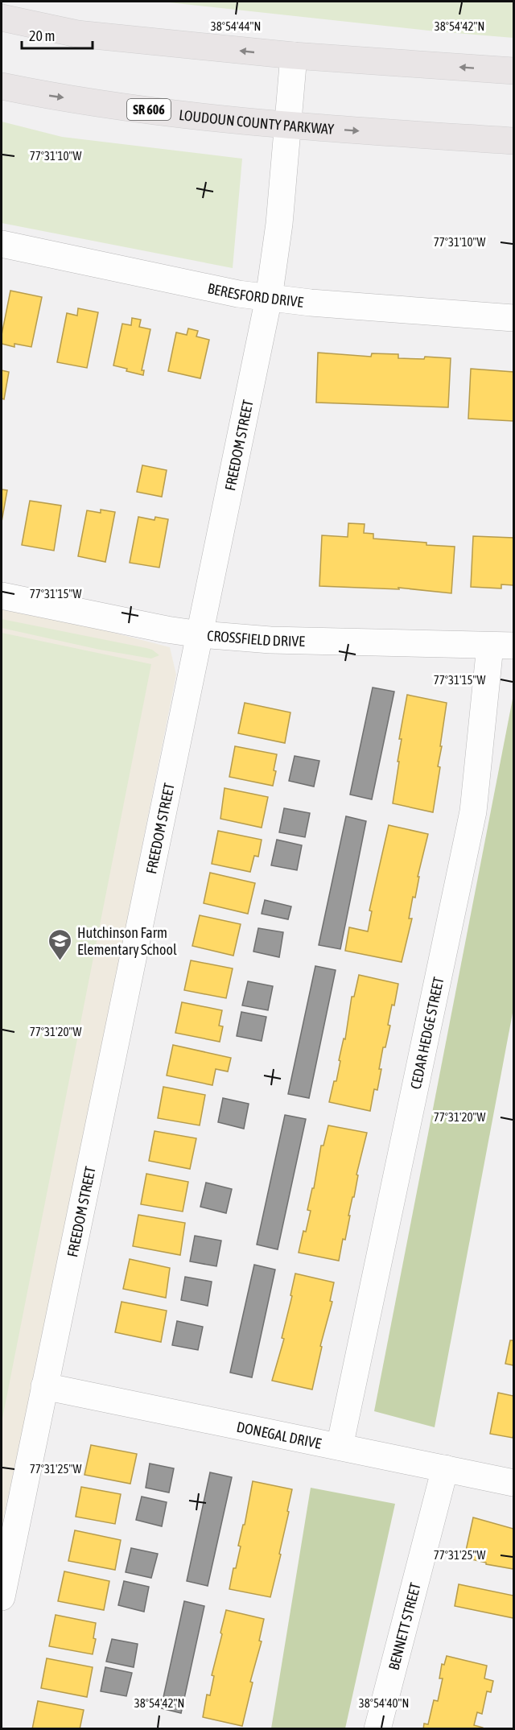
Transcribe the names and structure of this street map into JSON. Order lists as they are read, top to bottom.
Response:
{
  "streets": {
    "main road": ["SR 606", "LOUDOUN COUNTY PARKWAY"],
    "street": [
      "BERESFORD DRIVE",
      "FREEDOM STREET",
      "CROSSFIELD DRIVE",
      "CEDAR HEDGE STREET",
      "DONEGAL DRIVE",
      "BENNETT STREET"
    ]
  },
  "crossings": [
    ["LOUDOUN COUNTY PARKWAY", "FREEDOM STREET"],
    ["BERESFORD DRIVE", "FREEDOM STREET"],
    ["FREEDOM STREET", "CROSSFIELD DRIVE"],
    ["FREEDOM STREET", "DONEGAL DRIVE"],
    ["CROSSFIELD DRIVE", "CEDAR HEDGE STREET"],
    ["CEDAR HEDGE STREET", "DONEGAL DRIVE"],
    ["DONEGAL DRIVE", "BENNETT STREET"]
  ],
  "places": {
    "school or university": ["Hutchinson Farm Elementary School"]
  },
  "scale_bar": "20 m",
  "coordinates": [
    "38°54'42\"N",
    "38°54'44\"N",
    "77°31'10\"W",
    "77°31'15\"W",
    "77°31'20\"W",
    "77°31'25\"W",
    "38°54'40\"N"
  ]
}
